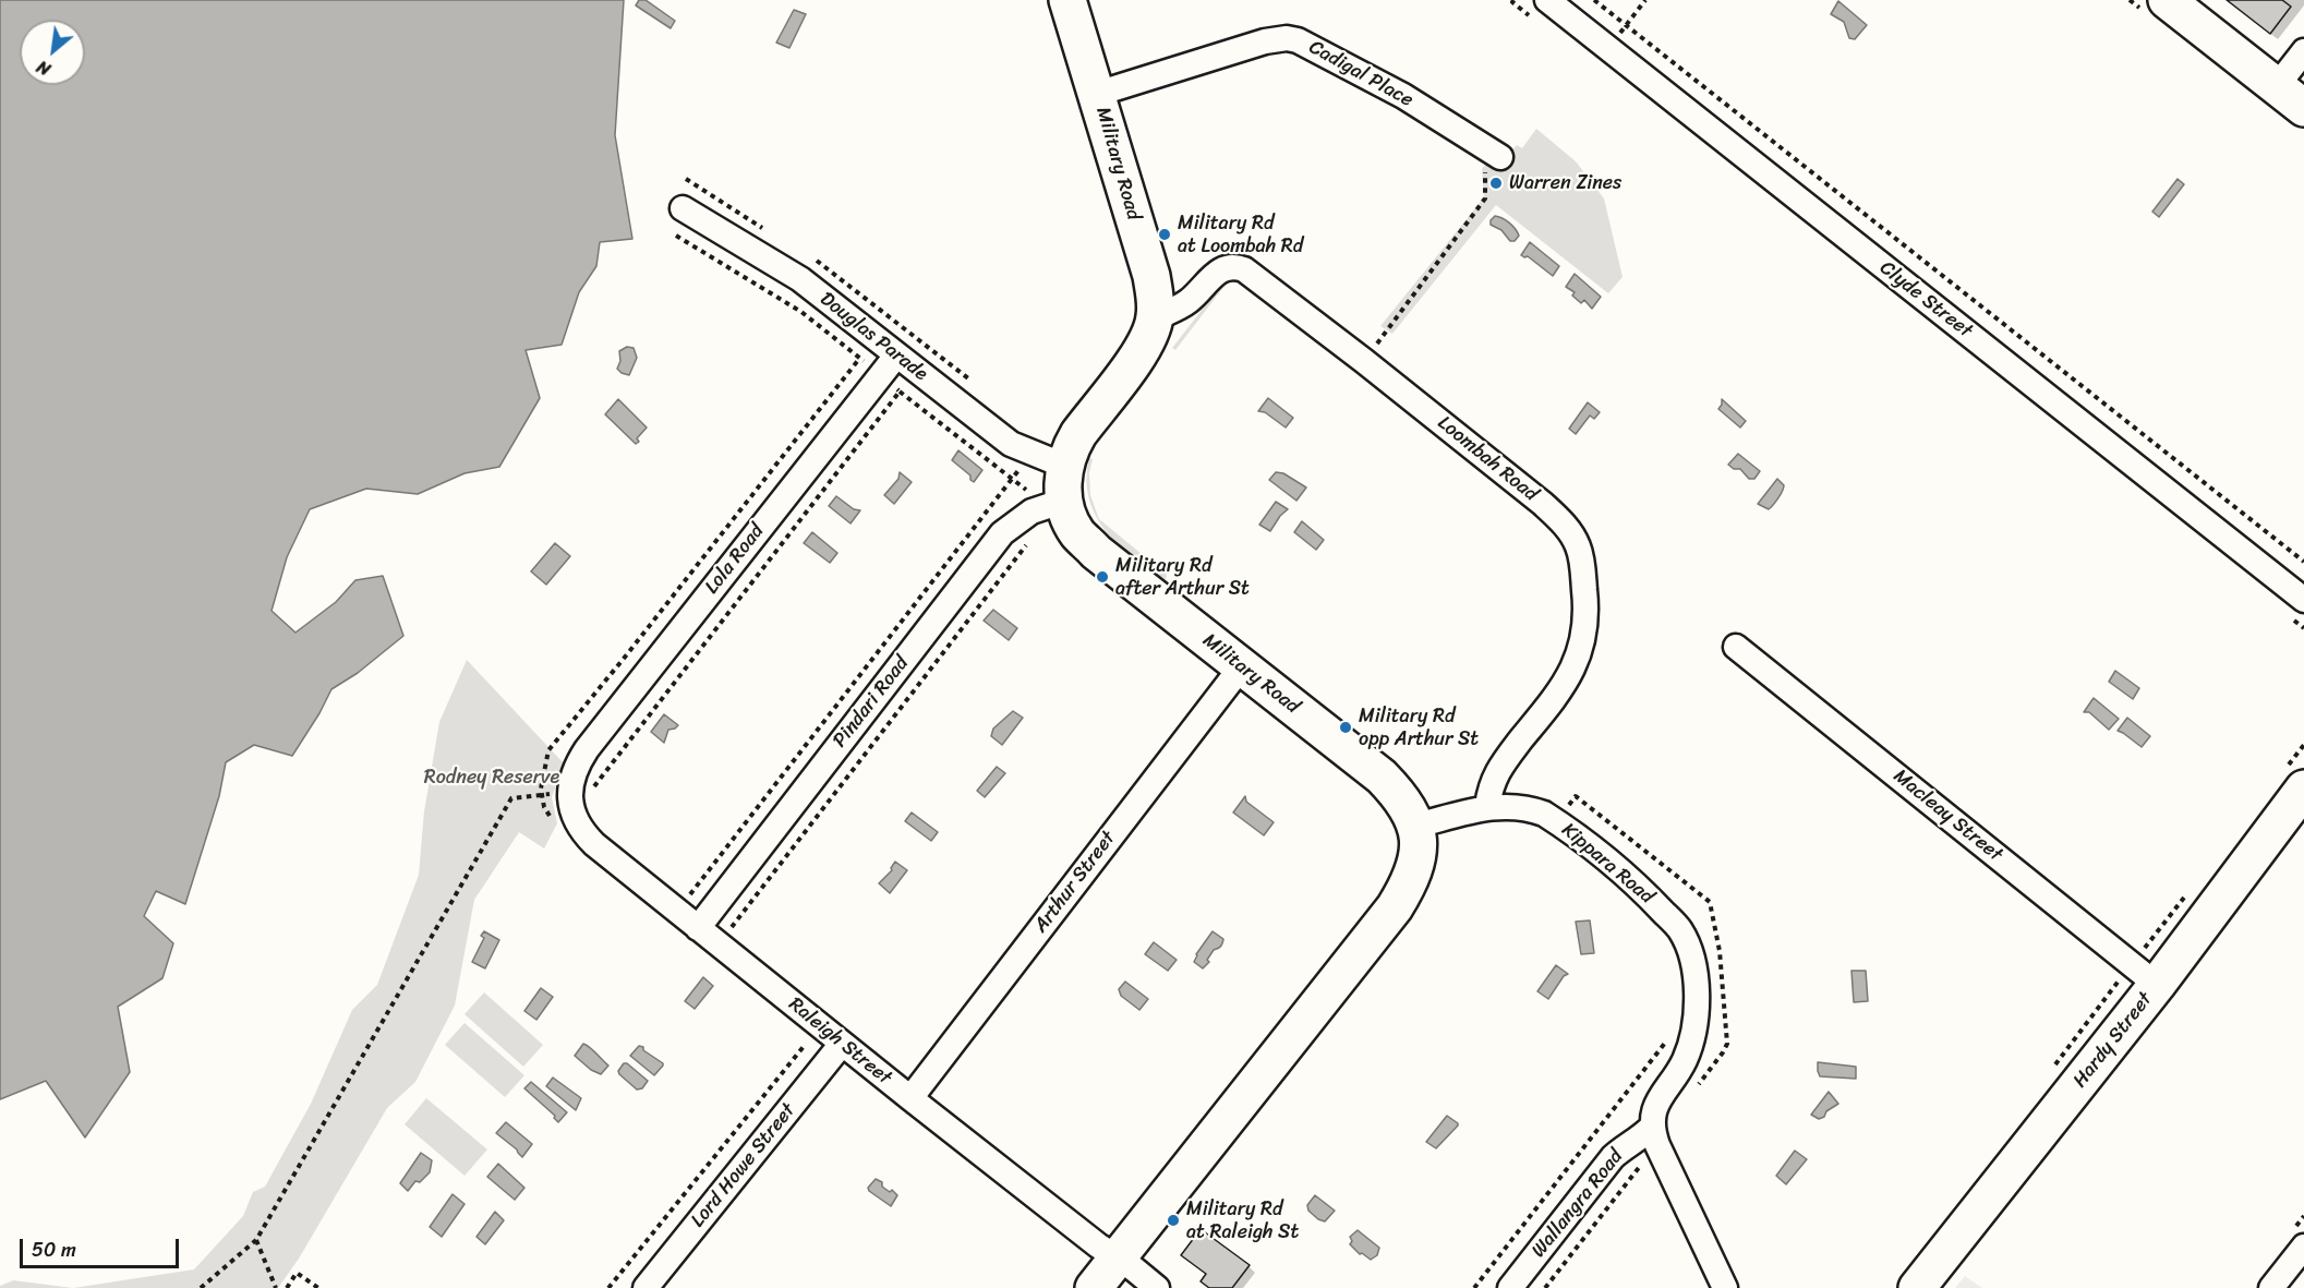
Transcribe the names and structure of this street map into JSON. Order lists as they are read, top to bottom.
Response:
{
  "streets": {
    "street": [
      "Cadigal Place",
      "Military Road",
      "Clyde Street",
      "Douglas Parade",
      "Loombah Road",
      "Lola Road",
      "Pindari Road",
      "Macleay Street",
      "Kippara Road",
      "Arthur Street",
      "Hardy Street",
      "Raleigh Street",
      "Lord Howe Street",
      "Wallangra Road"
    ]
  },
  "crossings": [
    ["Cadigal Place", "Military Road"],
    ["Military Road", "Douglas Parade"],
    ["Military Road", "Loombah Road"],
    ["Military Road", "Pindari Road"],
    ["Military Road", "Kippara Road"],
    ["Military Road", "Arthur Street"],
    ["Douglas Parade", "Lola Road"],
    ["Loombah Road", "Kippara Road"],
    ["Lola Road", "Raleigh Street"],
    ["Pindari Road", "Raleigh Street"],
    ["Macleay Street", "Hardy Street"],
    ["Kippara Road", "Wallangra Road"],
    ["Arthur Street", "Raleigh Street"],
    ["Raleigh Street", "Lord Howe Street"]
  ],
  "parks": ["Rodney Reserve"],
  "places": [
    "Warren Zines",
    "Military Rd at Loombah Rd",
    "Military Rd after Arthur St",
    "Military Rd opp Arthur St",
    "Military Rd at Raleigh St"
  ],
  "scale_bar": "50 m",
  "north": "bottom left"
}
